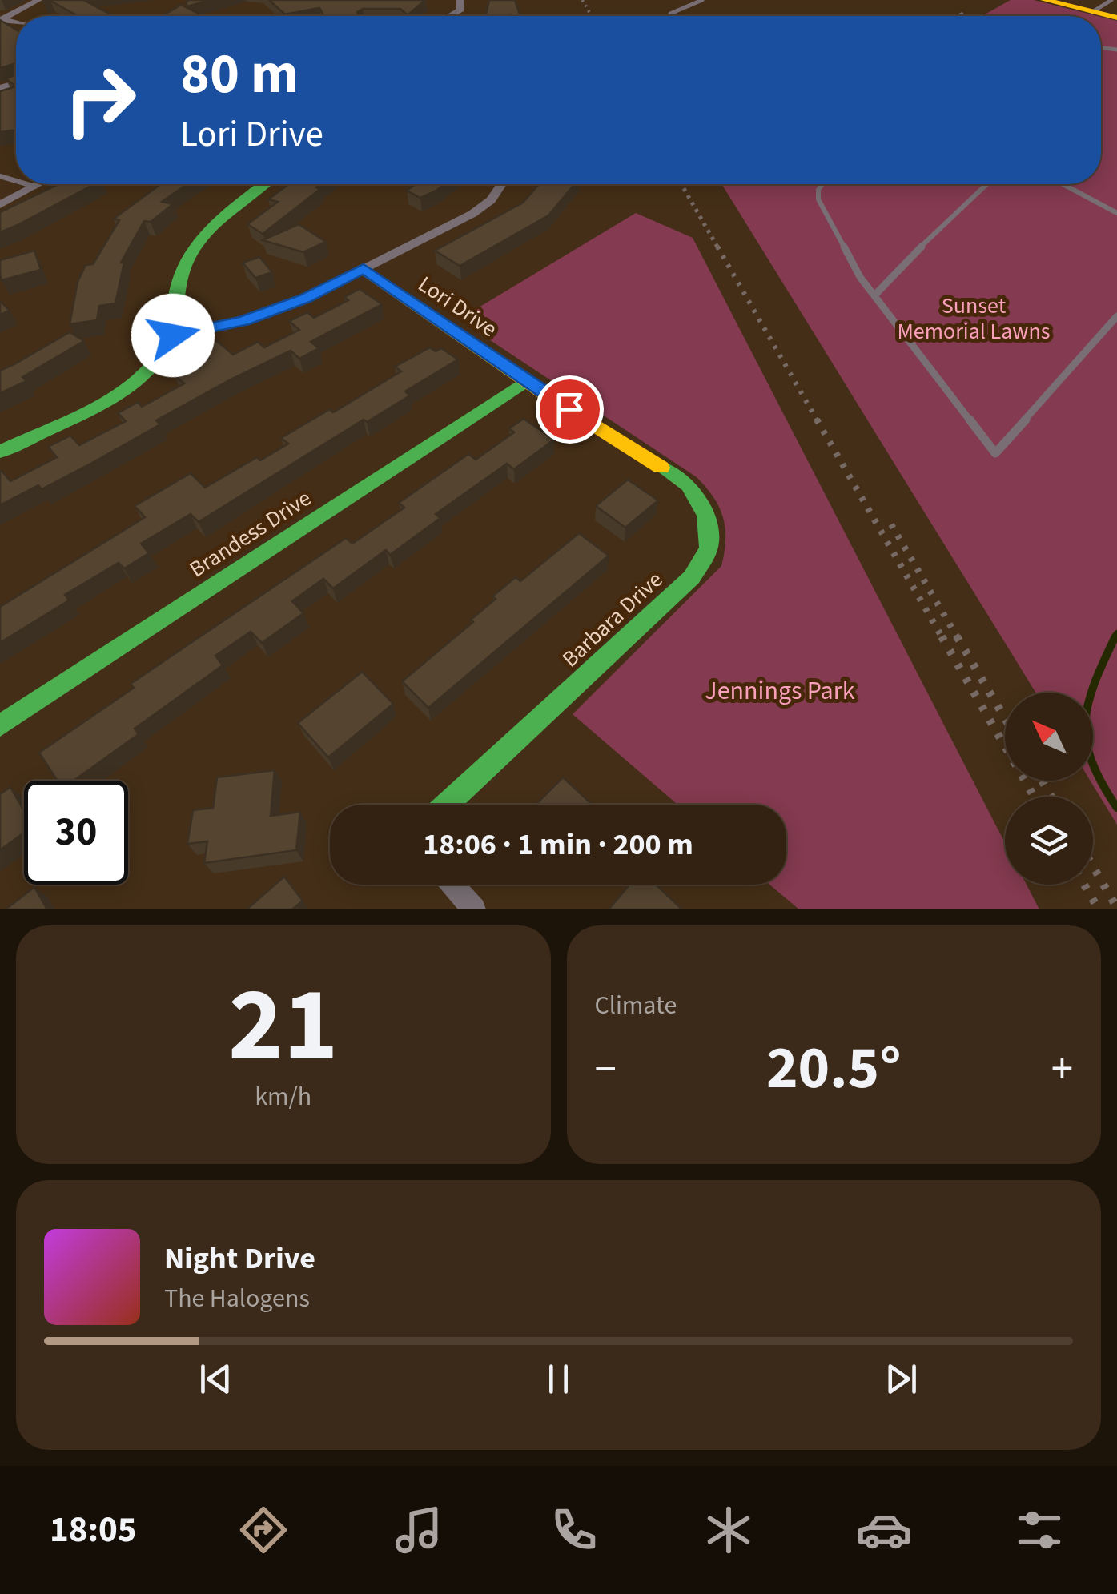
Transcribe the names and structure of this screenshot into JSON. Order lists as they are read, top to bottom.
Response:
{
  "streets": {
    "street": ["Lori Drive", "Brandess Drive", "Barbara Drive"]
  },
  "crossings": [
    ["Lori Drive", "Brandess Drive"],
    ["Lori Drive", "Barbara Drive"]
  ],
  "parks": ["Sunset Memorial Lawns", "Jennings Park"],
  "north": "top left",
  "page": {
    "turn": ["80 m", "Lori Drive"],
    "limit": "30",
    "trip": "18:06 · 1 min · 200 m",
    "tile": [
      ["21", "km/h"],
      "Climate"
    ],
    "heat": ["−", "20.5°", "+"],
    "song": ["Night Drive", "The Halogens"],
    "tabs": "18:05"
  }
}
